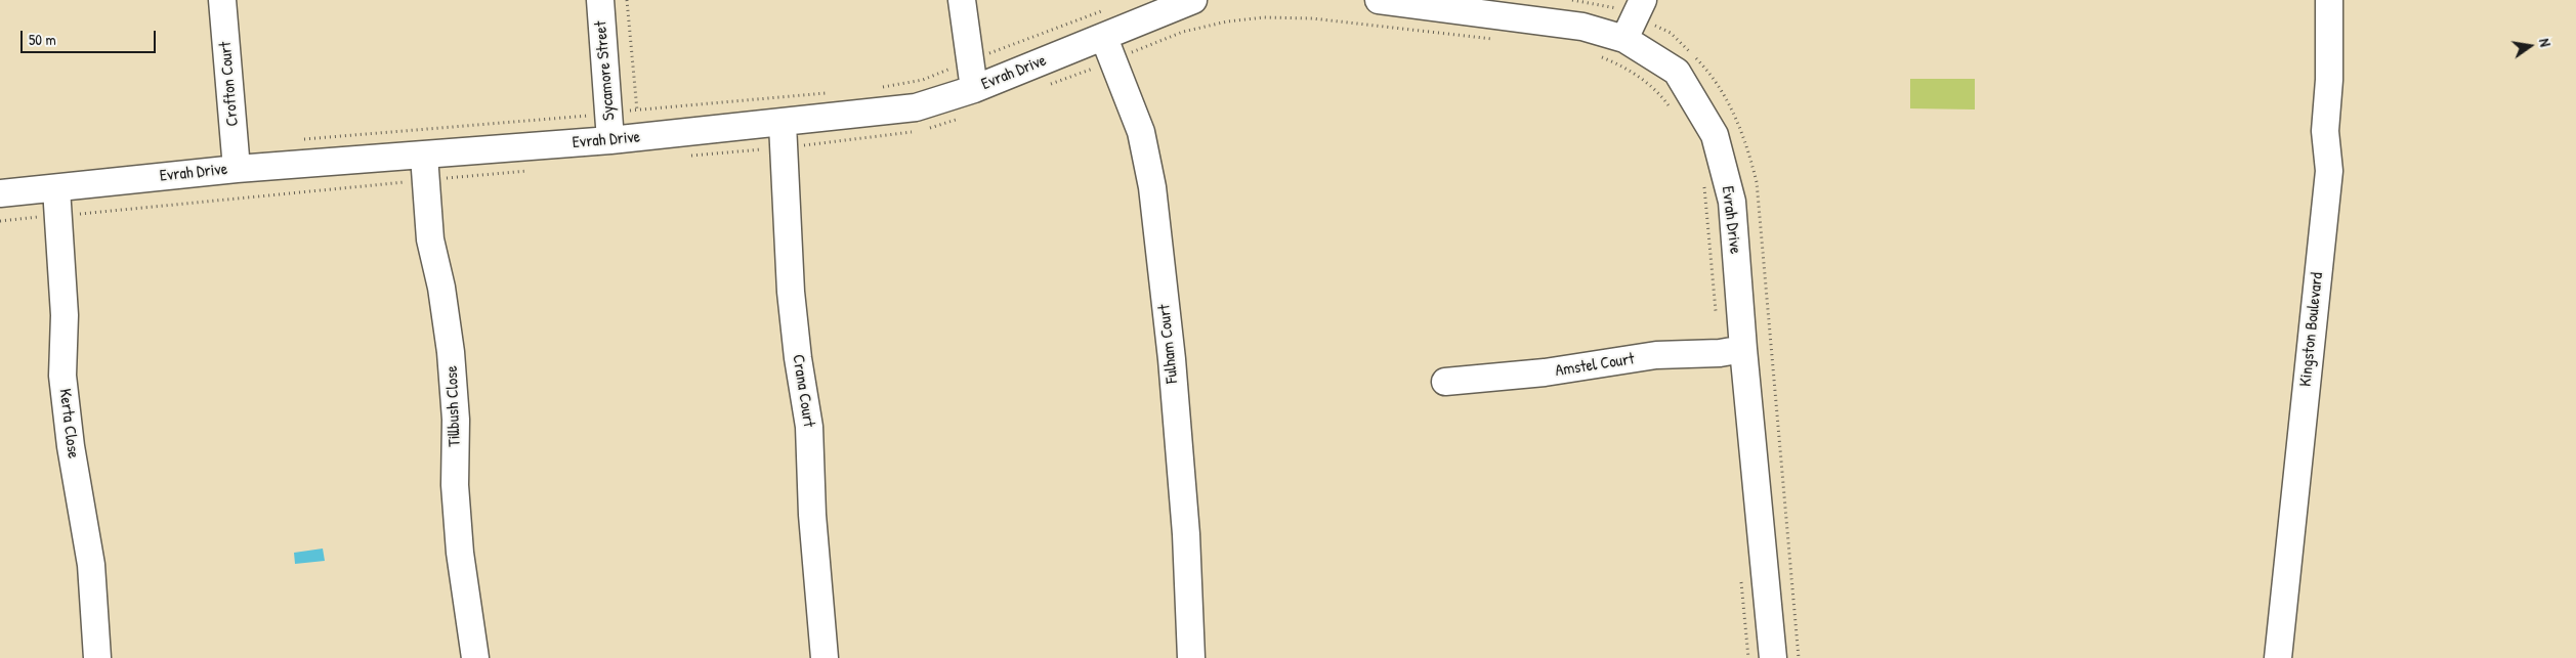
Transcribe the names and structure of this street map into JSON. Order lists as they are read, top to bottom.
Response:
{
  "streets": {
    "street": [
      "Sycamore Street",
      "Evrah Drive",
      "Crofton Court",
      "Kingston Boulevard",
      "Fulham Court",
      "Amstel Court",
      "Crana Court",
      "Tillbush Close",
      "Kerta Close"
    ]
  },
  "crossings": [
    ["Sycamore Street", "Evrah Drive"],
    ["Evrah Drive", "Crofton Court"],
    ["Evrah Drive", "Fulham Court"],
    ["Evrah Drive", "Amstel Court"],
    ["Evrah Drive", "Crana Court"],
    ["Evrah Drive", "Tillbush Close"],
    ["Evrah Drive", "Kerta Close"]
  ],
  "scale_bar": "50 m",
  "north": "right"
}
